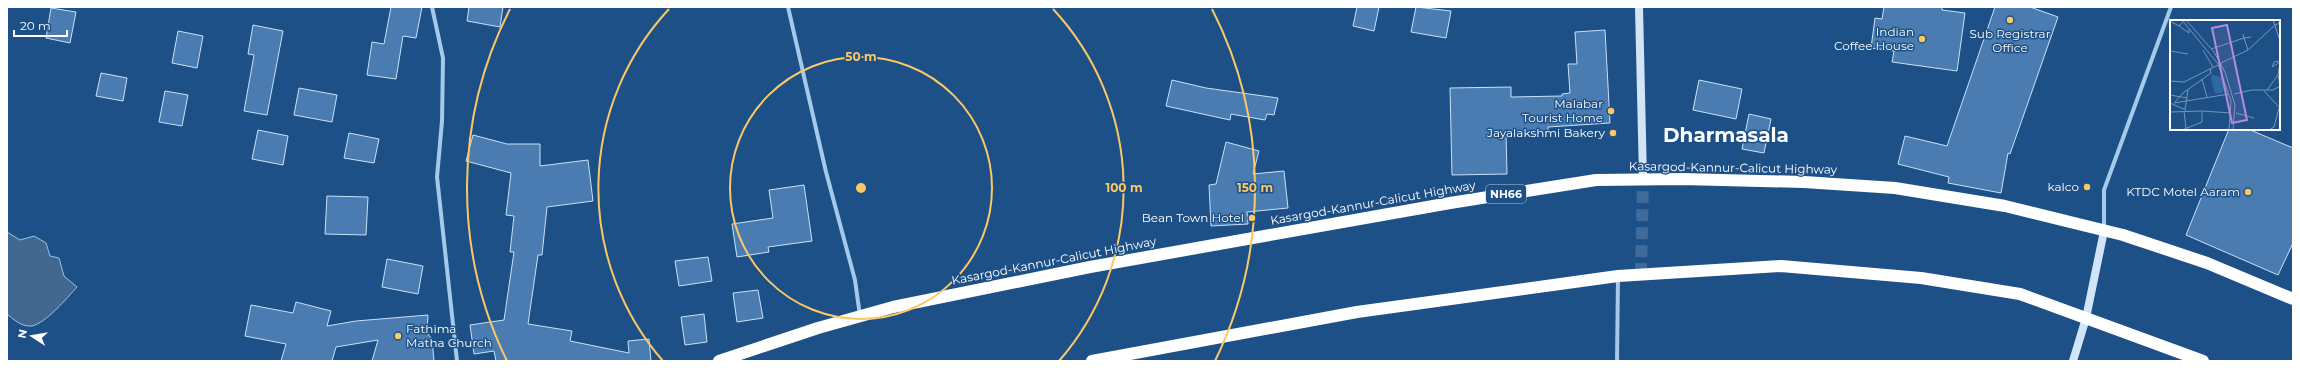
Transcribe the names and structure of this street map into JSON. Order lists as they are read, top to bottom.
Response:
{
  "streets": {
    "highway": ["Kasargod-Kannur-Calicut Highway", "NH66"]
  },
  "districts": ["Dharmasala"],
  "places": [
    "Sub Registrar Office",
    "Indian Coffee House",
    "Malabar Tourist Home",
    "Jayalakshmi Bakery",
    "kalco",
    "KTDC Motel Aaram",
    "Bean Town Hotel",
    "Fathima Matha Church"
  ],
  "scale_bar": "20 m",
  "north": "left",
  "rings": ["50 m", "100 m", "150 m"]
}
